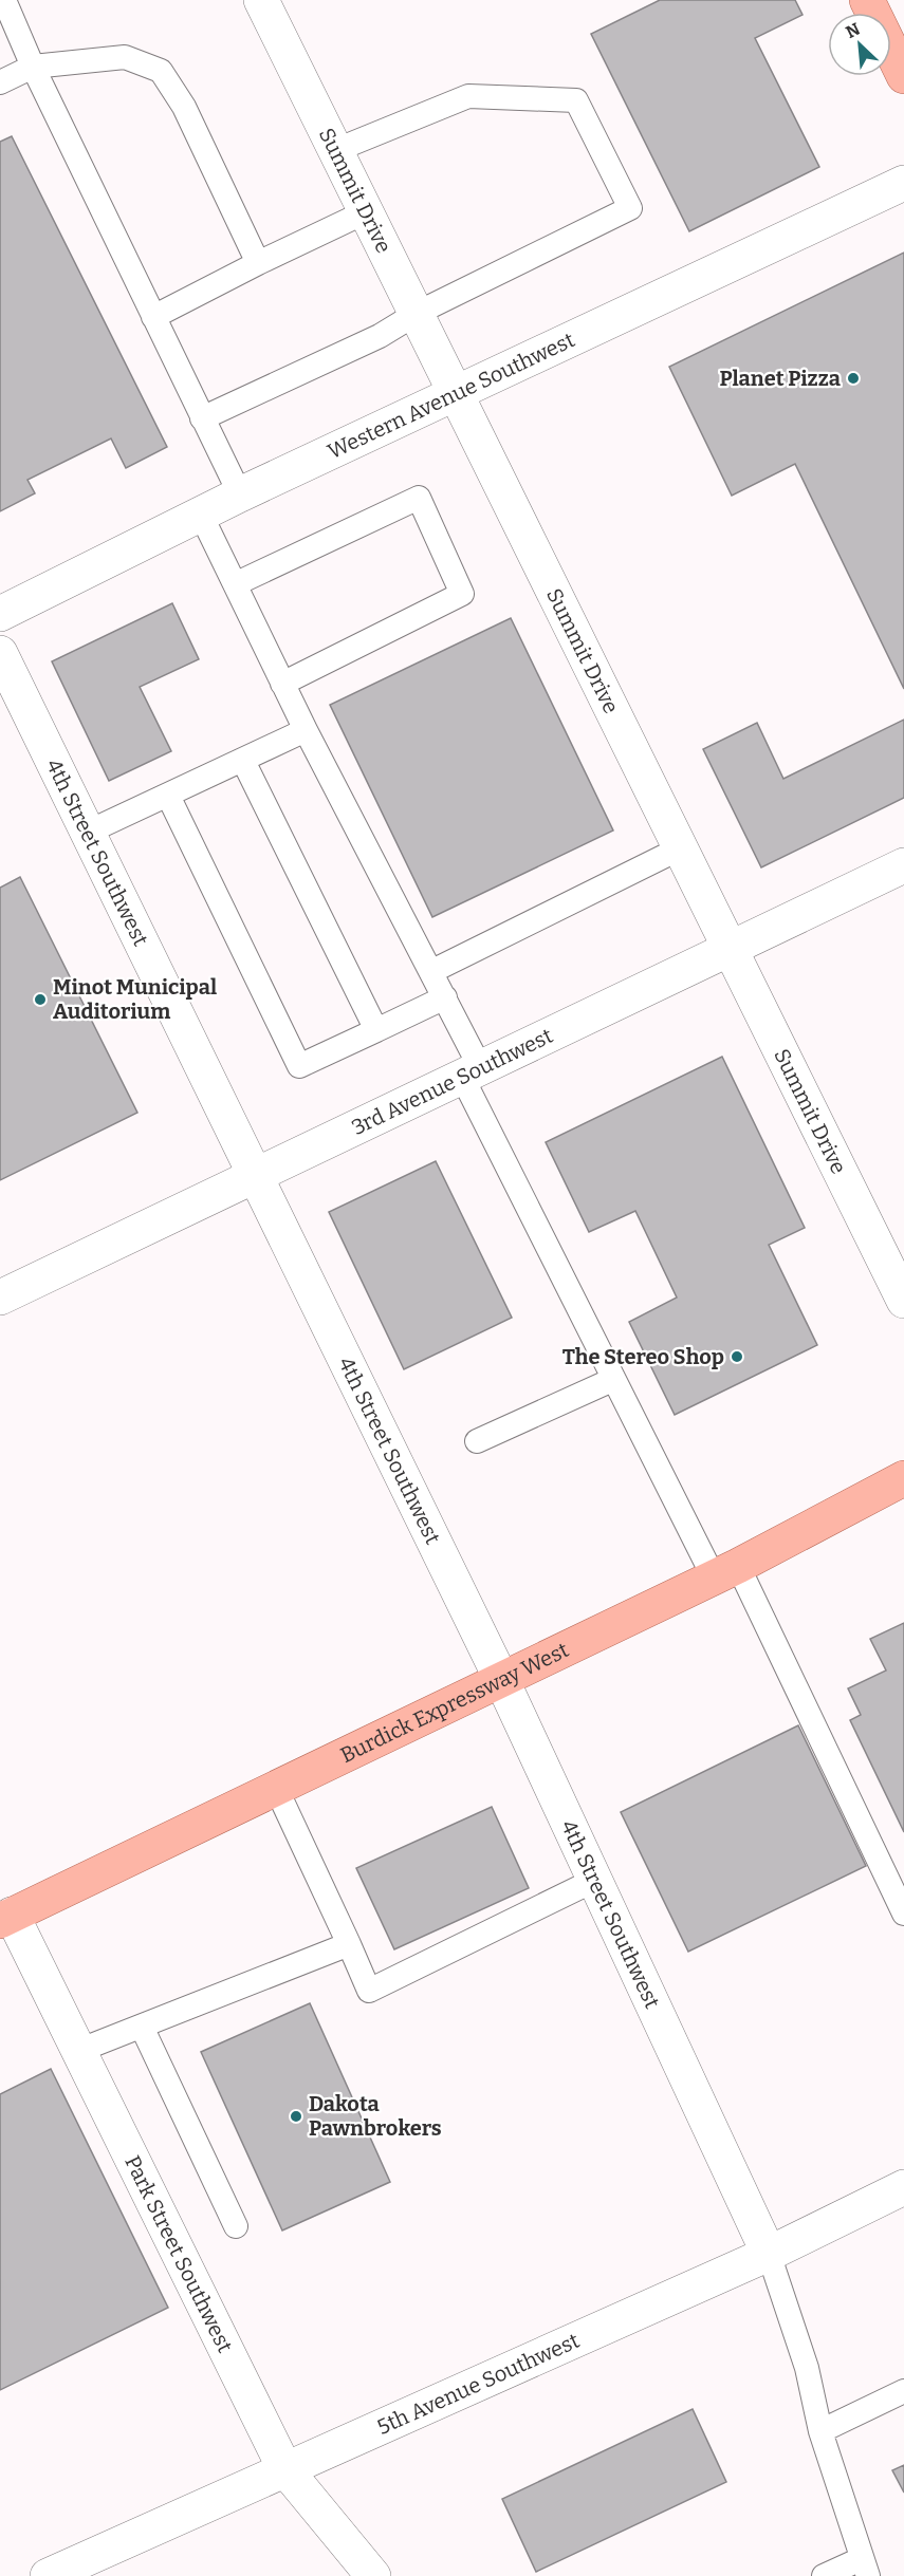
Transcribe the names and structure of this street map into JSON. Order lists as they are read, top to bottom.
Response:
{
  "streets": {
    "main road": ["Burdick Expressway West"],
    "street": [
      "Summit Drive",
      "Western Avenue Southwest",
      "4th Street Southwest",
      "3rd Avenue Southwest",
      "Park Street Southwest",
      "5th Avenue Southwest"
    ]
  },
  "crossings": [
    ["Summit Drive", "Western Avenue Southwest"],
    ["Summit Drive", "3rd Avenue Southwest"],
    ["4th Street Southwest", "3rd Avenue Southwest"],
    ["4th Street Southwest", "Burdick Expressway West"],
    ["4th Street Southwest", "5th Avenue Southwest"],
    ["Burdick Expressway West", "Park Street Southwest"],
    ["Park Street Southwest", "5th Avenue Southwest"]
  ],
  "places": [
    "Planet Pizza",
    "Minot Municipal Auditorium",
    "The Stereo Shop",
    "Dakota Pawnbrokers"
  ],
  "north": "top left"
}
